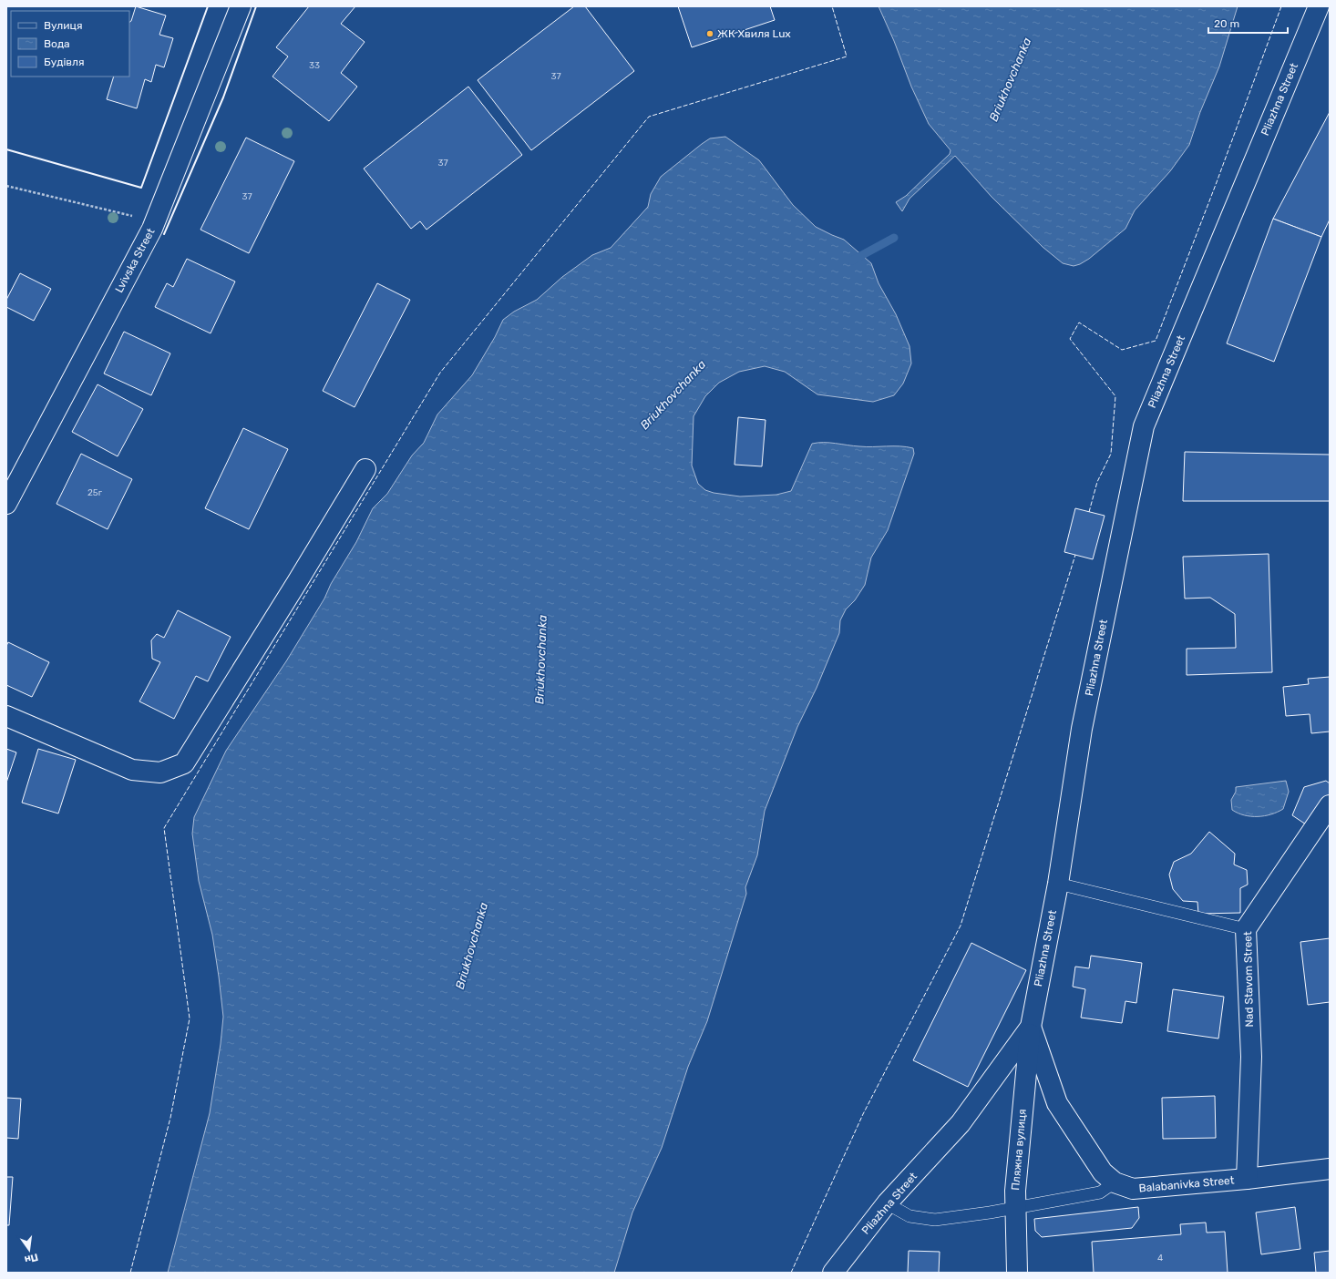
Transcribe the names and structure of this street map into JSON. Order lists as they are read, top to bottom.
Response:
{
  "streets": {
    "street": [
      "Pliazhna Street",
      "Lvivska Street",
      "Nad Stavom Street",
      "Пляжна вулиця",
      "Balabanivka Street"
    ]
  },
  "crossings": [
    ["Pliazhna Street", "Пляжна вулиця"],
    ["Pliazhna Street", "Balabanivka Street"],
    ["Nad Stavom Street", "Balabanivka Street"],
    ["Пляжна вулиця", "Balabanivka Street"]
  ],
  "water": ["Briukhovchanka"],
  "places": ["ЖК Хвиля Lux"],
  "house_numbers": [
    "33",
    "37",
    "37",
    "37",
    "25г",
    "4"
  ],
  "legend": ["Вулиця", "Вода", "Будівля"],
  "scale_bar": "20 m",
  "north": "bottom"
}
